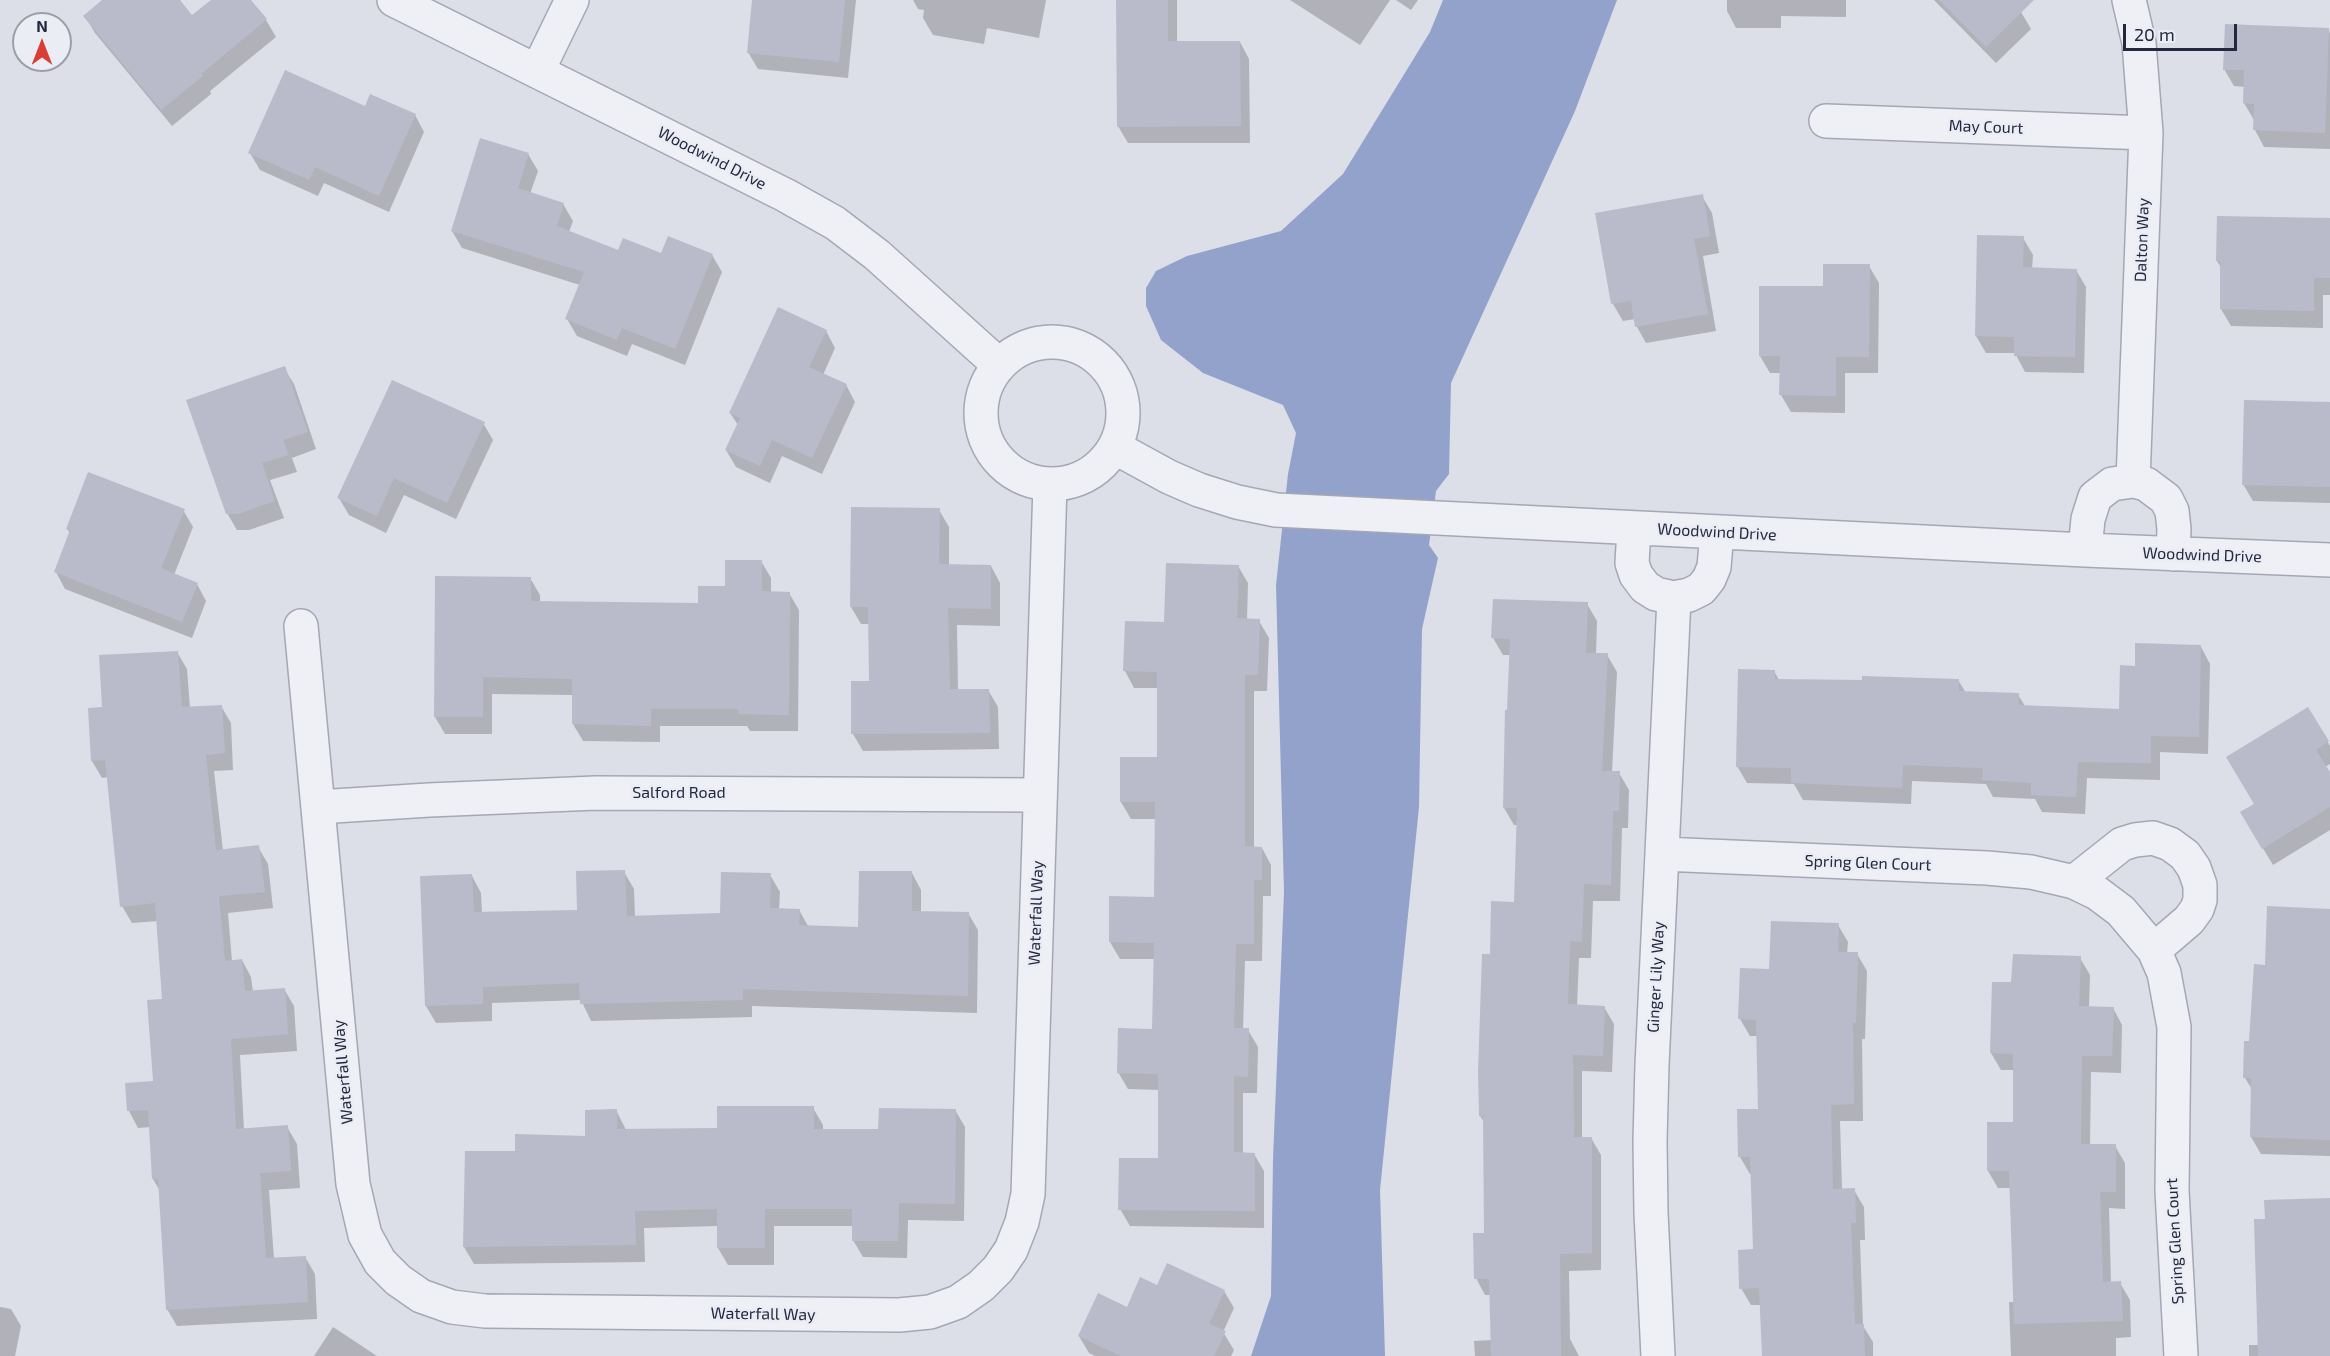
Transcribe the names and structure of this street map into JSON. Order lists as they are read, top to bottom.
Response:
{
  "streets": {
    "street": [
      "May Court",
      "Woodwind Drive",
      "Dalton Way",
      "Salford Road",
      "Spring Glen Court",
      "Waterfall Way",
      "Ginger Lily Way"
    ]
  },
  "crossings": [
    ["May Court", "Dalton Way"],
    ["Woodwind Drive", "Waterfall Way"],
    ["Woodwind Drive", "Ginger Lily Way"],
    ["Salford Road", "Waterfall Way"],
    ["Spring Glen Court", "Ginger Lily Way"]
  ],
  "scale_bar": "20 m",
  "north": "top"
}
